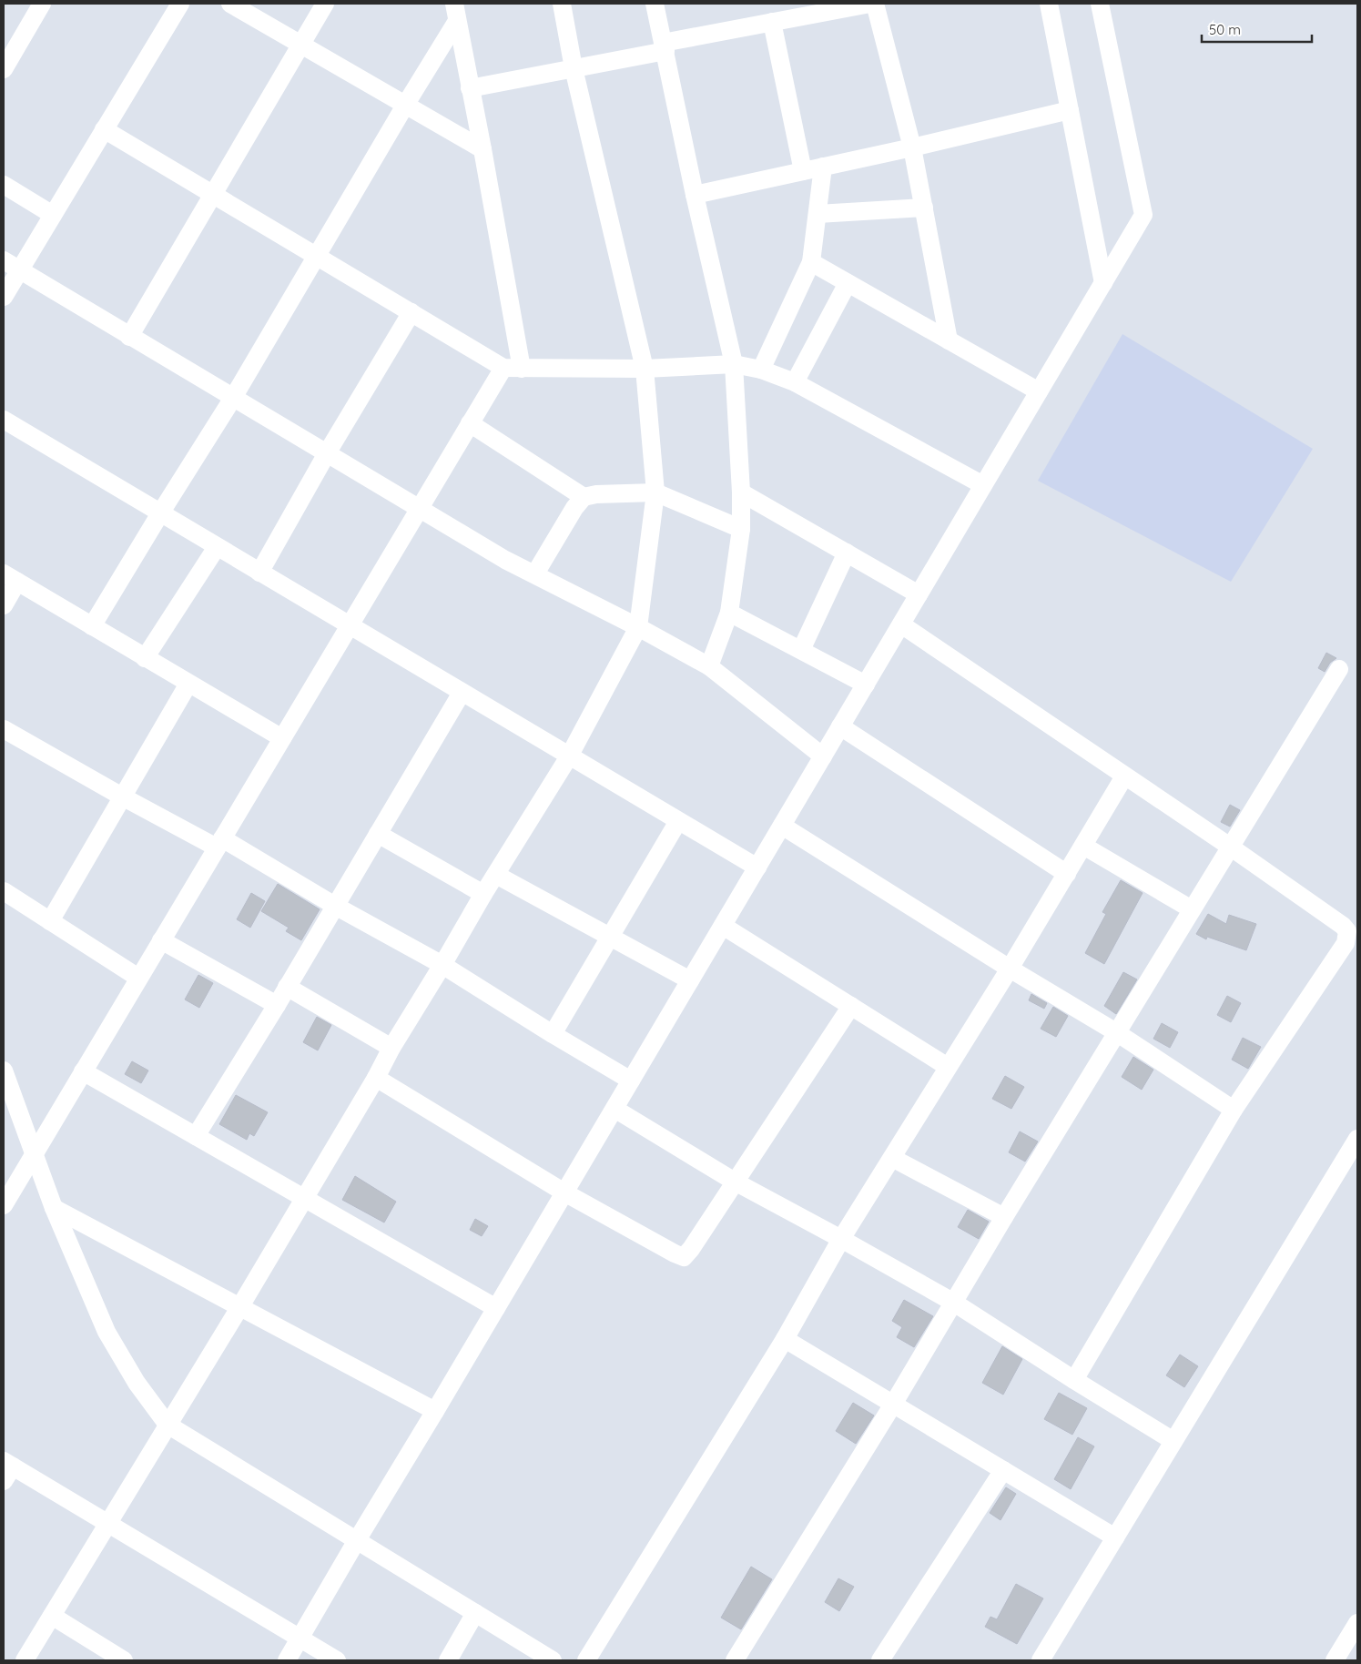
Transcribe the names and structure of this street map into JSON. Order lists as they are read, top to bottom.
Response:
{
  "scale_bar": "50 m"
}
